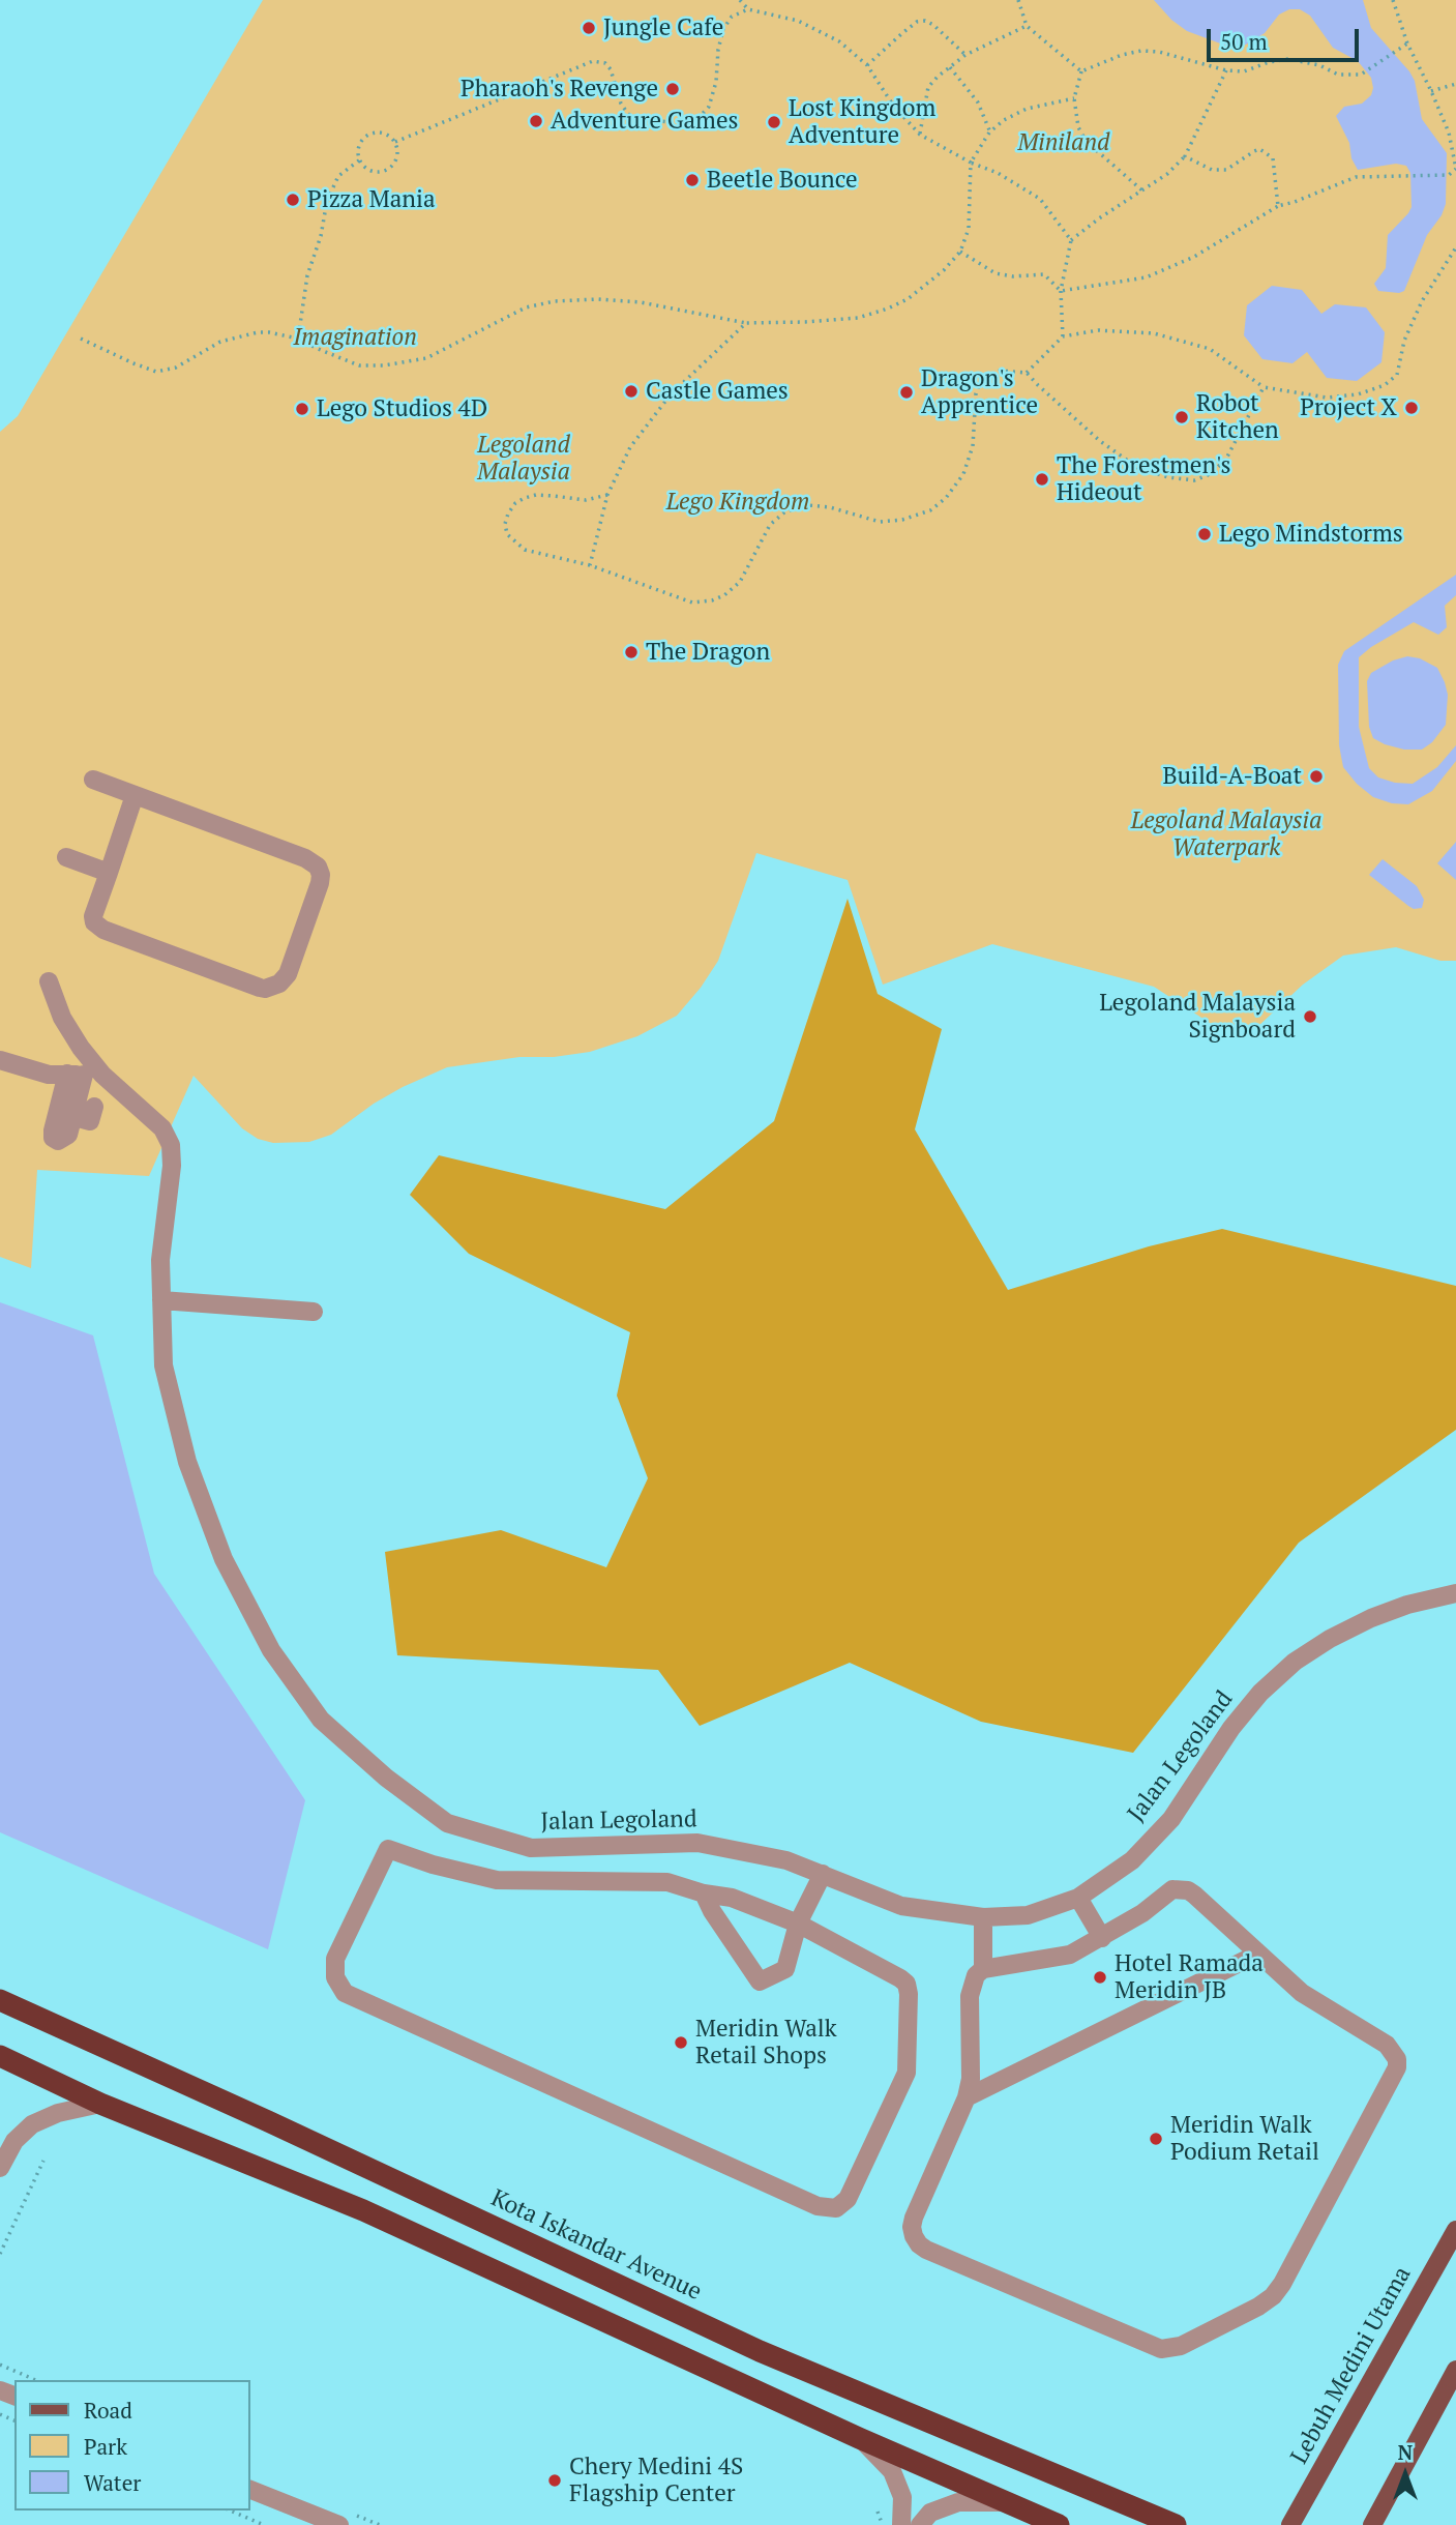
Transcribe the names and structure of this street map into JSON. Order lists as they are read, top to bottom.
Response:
{
  "streets": {
    "highway": ["Kota Iskandar Avenue"],
    "main road": ["Lebuh Medini Utama"],
    "street": ["Jalan Legoland"]
  },
  "parks": [
    "Miniland",
    "Imagination",
    "Legoland Malaysia",
    "Lego Kingdom",
    "Legoland Malaysia Waterpark"
  ],
  "places": [
    "Jungle Cafe",
    "Pharaoh's Revenge",
    "Adventure Games",
    "Lost Kingdom Adventure",
    "Beetle Bounce",
    "Pizza Mania",
    "Castle Games",
    "Dragon's Apprentice",
    "Project X",
    "Lego Studios 4D",
    "Robot Kitchen",
    "The Forestmen's Hideout",
    "Lego Mindstorms",
    "The Dragon",
    "Build-A-Boat",
    "Legoland Malaysia Signboard",
    "Hotel Ramada Meridin JB",
    "Meridin Walk Retail Shops",
    "Meridin Walk Podium Retail",
    "Chery Medini 4S Flagship Center"
  ],
  "legend": ["Road", "Park", "Water"],
  "scale_bar": "50 m",
  "north": "top"
}
